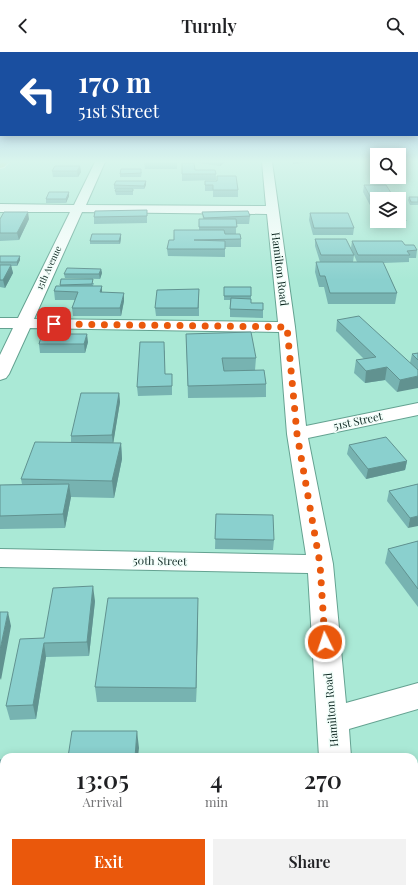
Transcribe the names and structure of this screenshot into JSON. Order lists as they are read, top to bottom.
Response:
{
  "streets": {
    "street": [
      "15th Avenue",
      "Hamilton Road",
      "51st Street",
      "50th Street"
    ]
  },
  "crossings": [
    ["Hamilton Road", "51st Street"],
    ["Hamilton Road", "50th Street"]
  ],
  "page": {
    "header": "Turnly",
    "turn": ["170 m", "51st Street"],
    "eta": [
      "13:05",
      "Arrival",
      "4",
      "min",
      "270",
      "m"
    ],
    "buttons": ["Exit", "Share"]
  }
}
